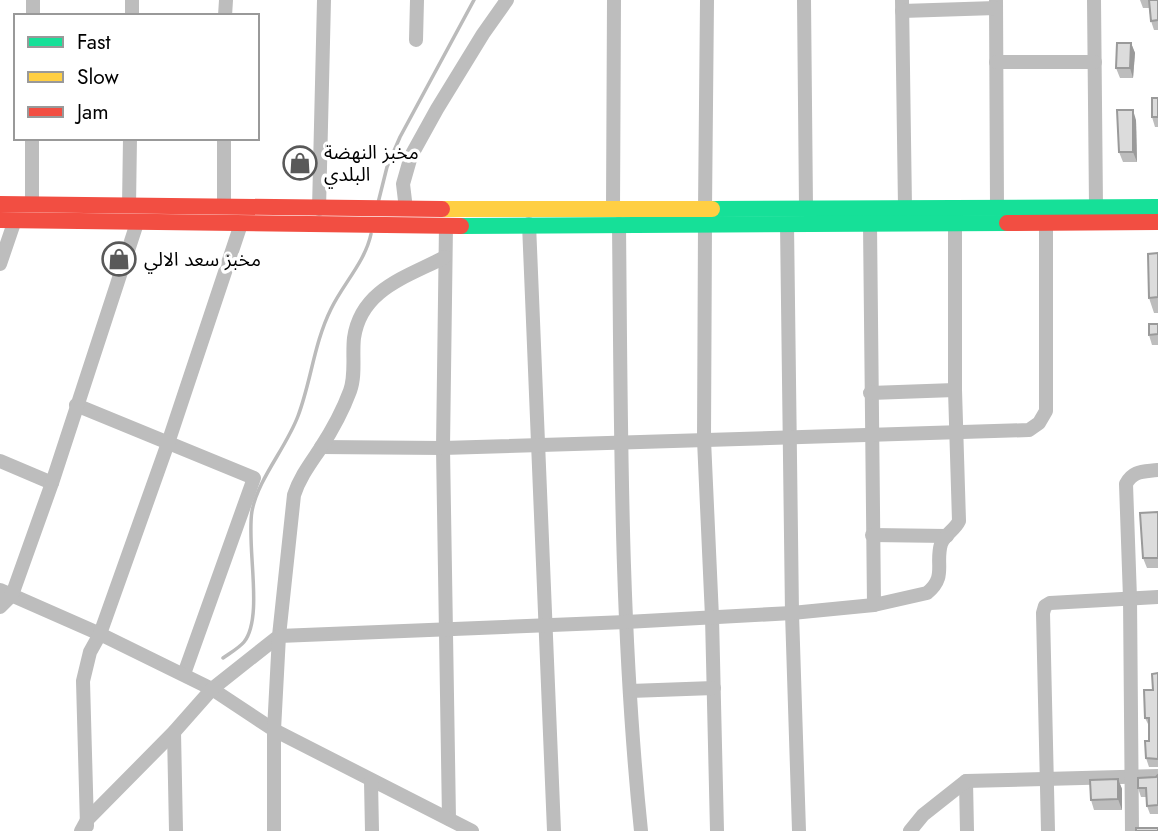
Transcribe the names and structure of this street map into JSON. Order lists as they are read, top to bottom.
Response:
{
  "places": {
    "shop": ["مخبز النهضة البلدي", "مخبز سعد الالي"]
  },
  "legend": ["Fast", "Slow", "Jam"]
}
